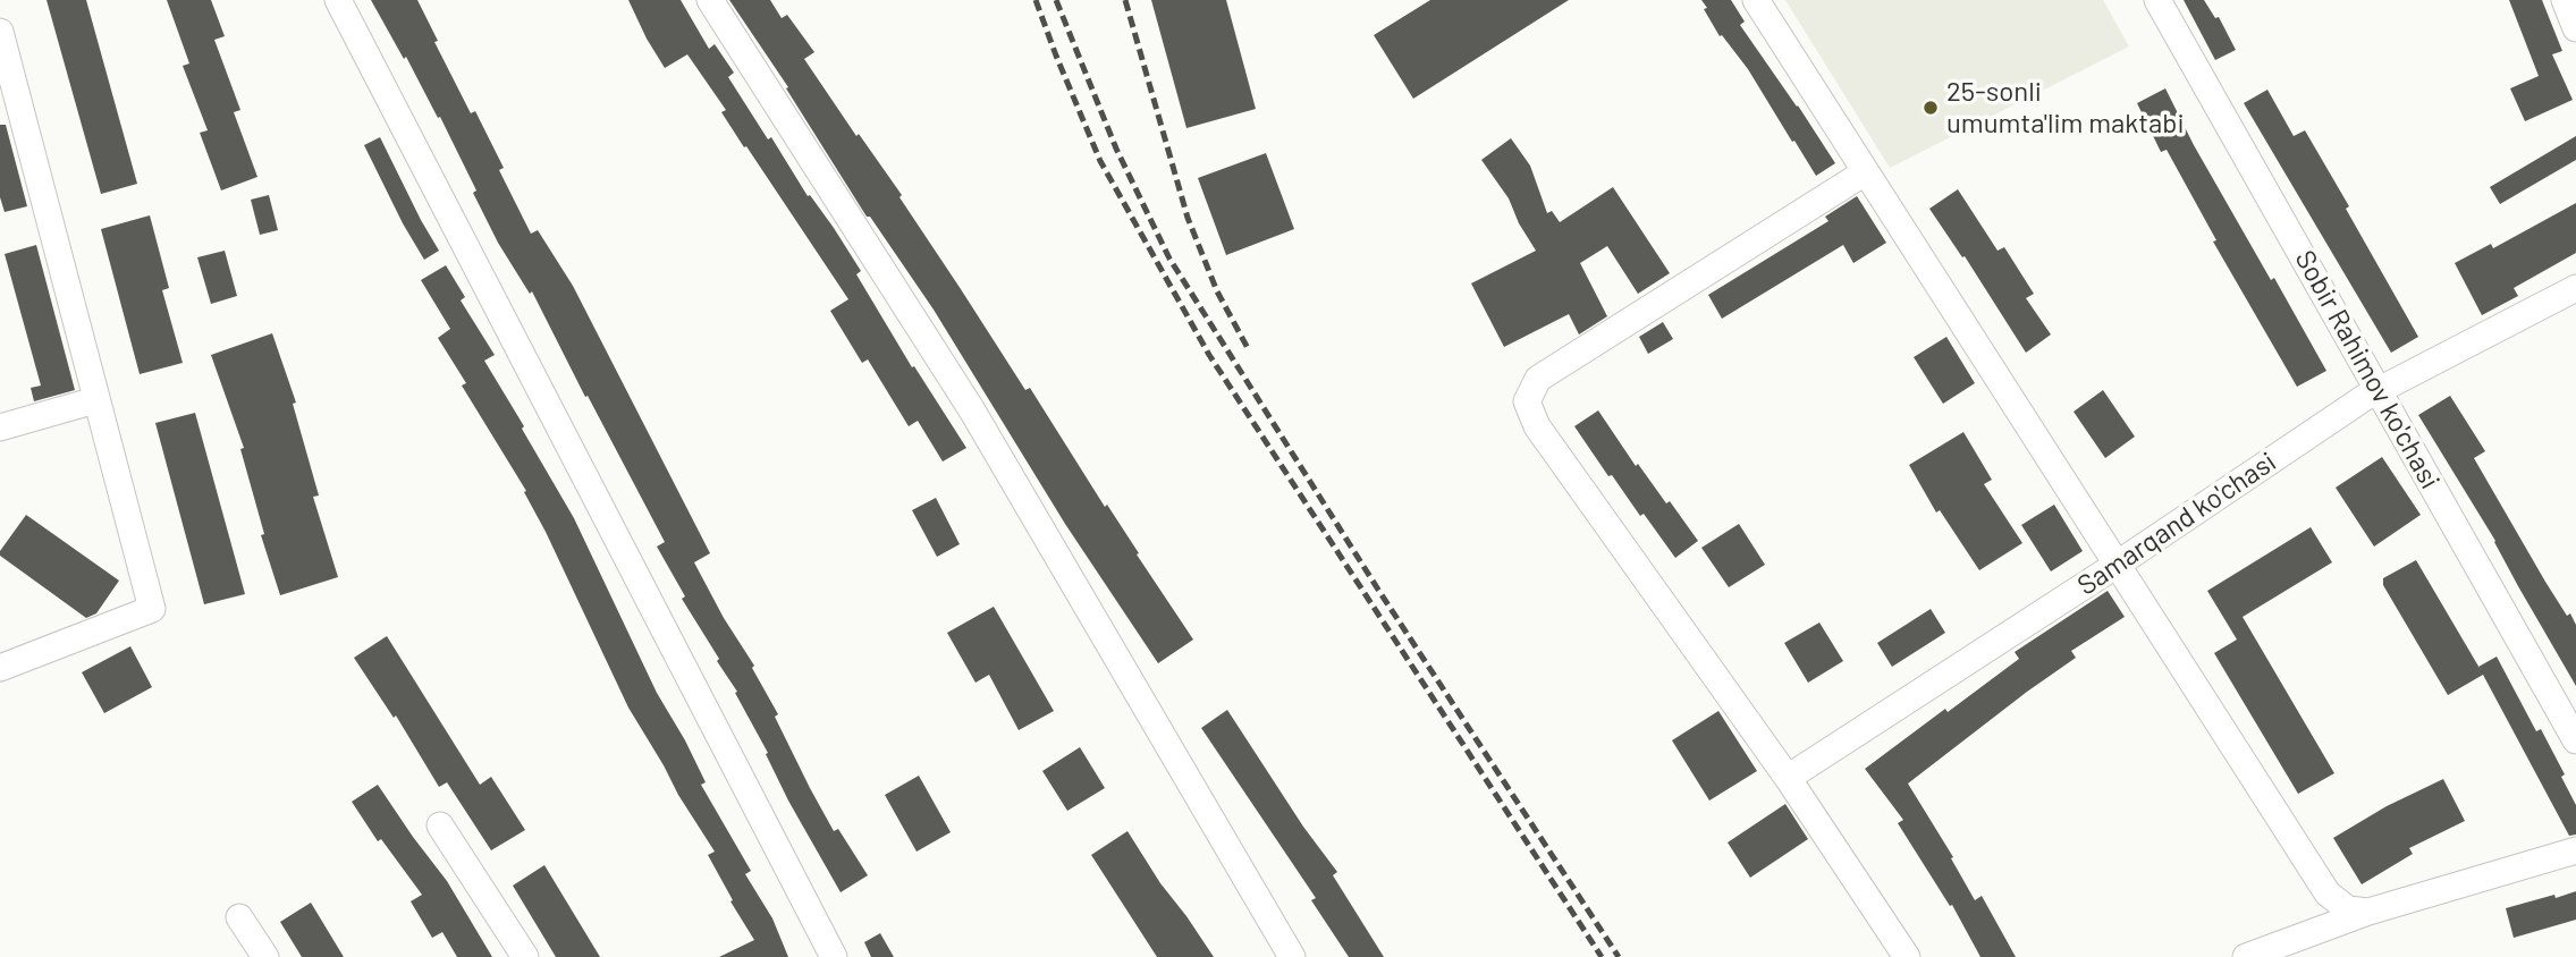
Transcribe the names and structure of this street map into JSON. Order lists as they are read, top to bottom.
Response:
{
  "streets": {
    "street": ["Sobir Rahimov ko'chasi", "Samarqand ko'chasi"]
  },
  "crossings": [
    ["Sobir Rahimov ko'chasi", "Samarqand ko'chasi"]
  ],
  "places": ["25-sonli umumta'lim maktabi"]
}
